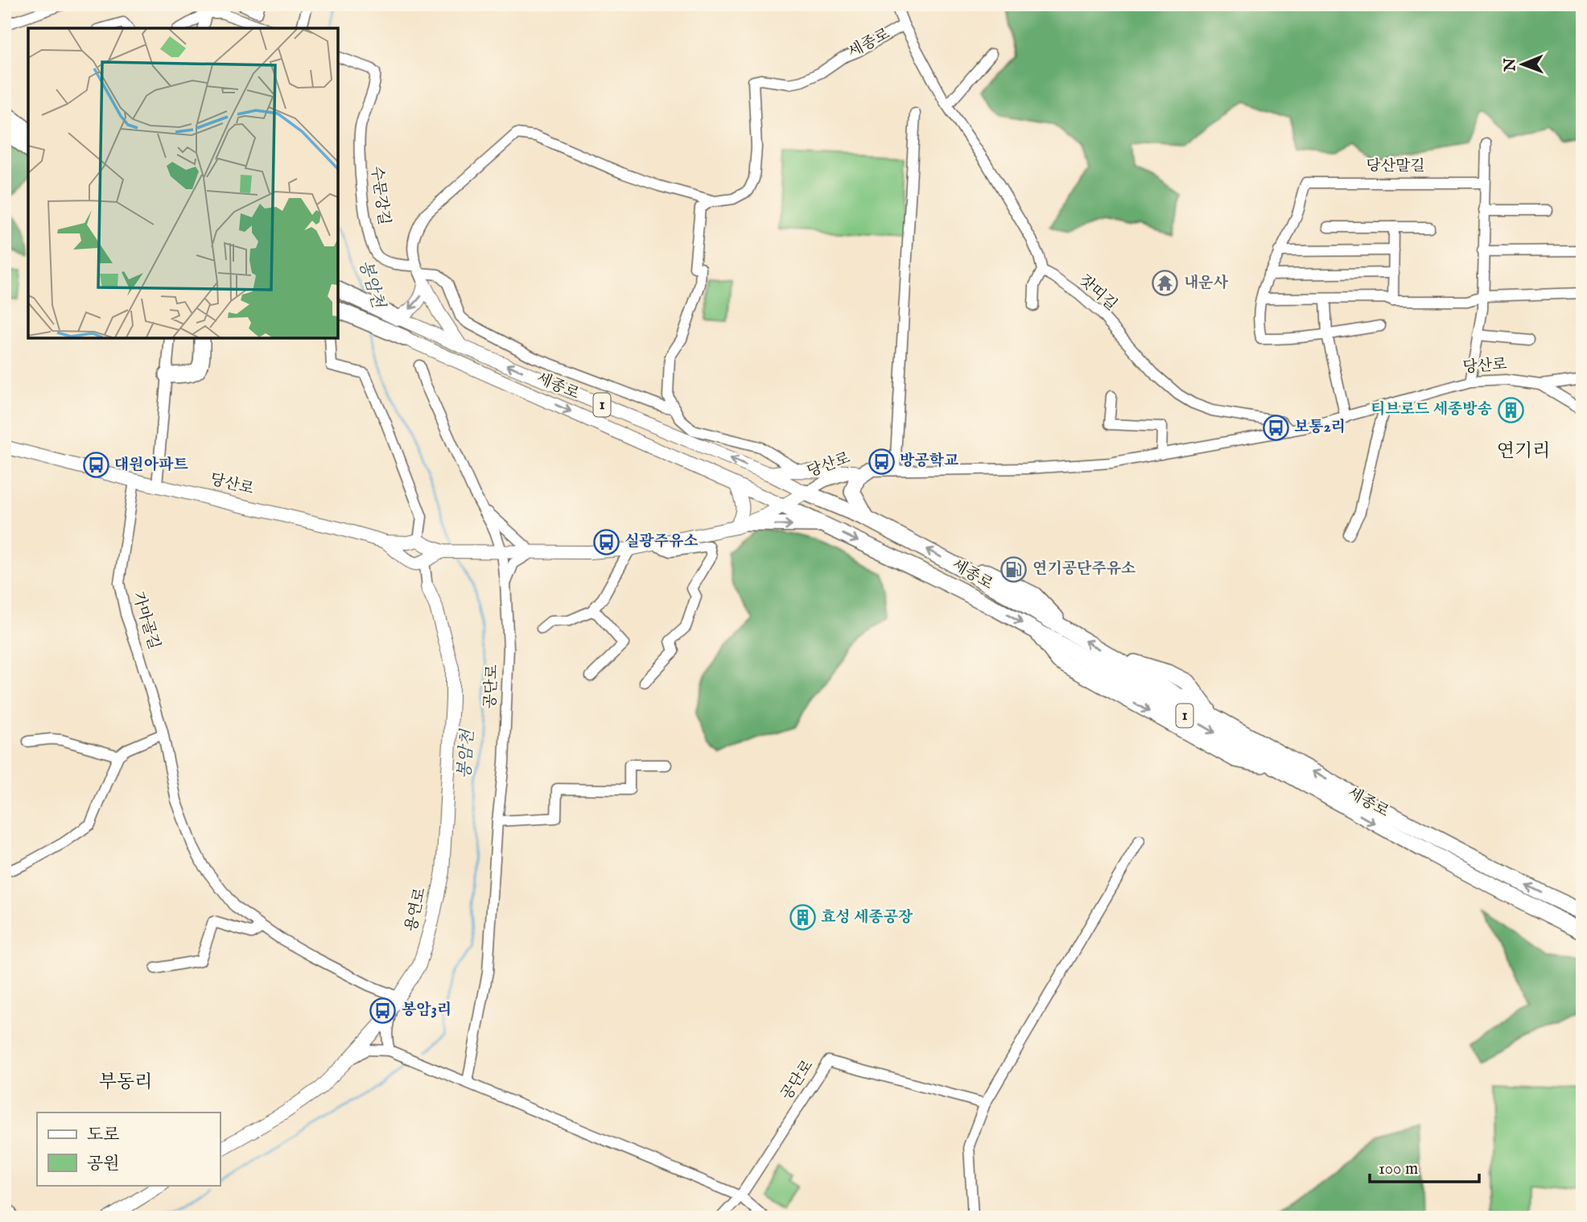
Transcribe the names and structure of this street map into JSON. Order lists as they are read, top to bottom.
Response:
{
  "streets": {
    "highway": ["세종로", "1"],
    "main road": ["당산로", "용연로"],
    "street": [
      "당산말길",
      "수문강길",
      "잣띠길",
      "가마골길",
      "공단로"
    ]
  },
  "crossings": [
    ["세종로", "수문강길"],
    ["세종로", "당산로"],
    ["잣띠길", "당산로"],
    ["당산로", "가마골길"],
    ["당산로", "공단로"],
    ["가마골길", "용연로"]
  ],
  "districts": ["연기리", "부동리"],
  "water": ["봉암천"],
  "places": {
    "temple": ["내운사"],
    "building": ["티브로드 세종방송", "효성 세종공장"],
    "bus stop": [
      "보통2리",
      "방공학교",
      "대원아파트",
      "실광주유소",
      "봉암3리"
    ],
    "fuel station": ["연기공단주유소"]
  },
  "legend": ["도로", "공원"],
  "scale_bar": "100 m",
  "north": "left"
}
